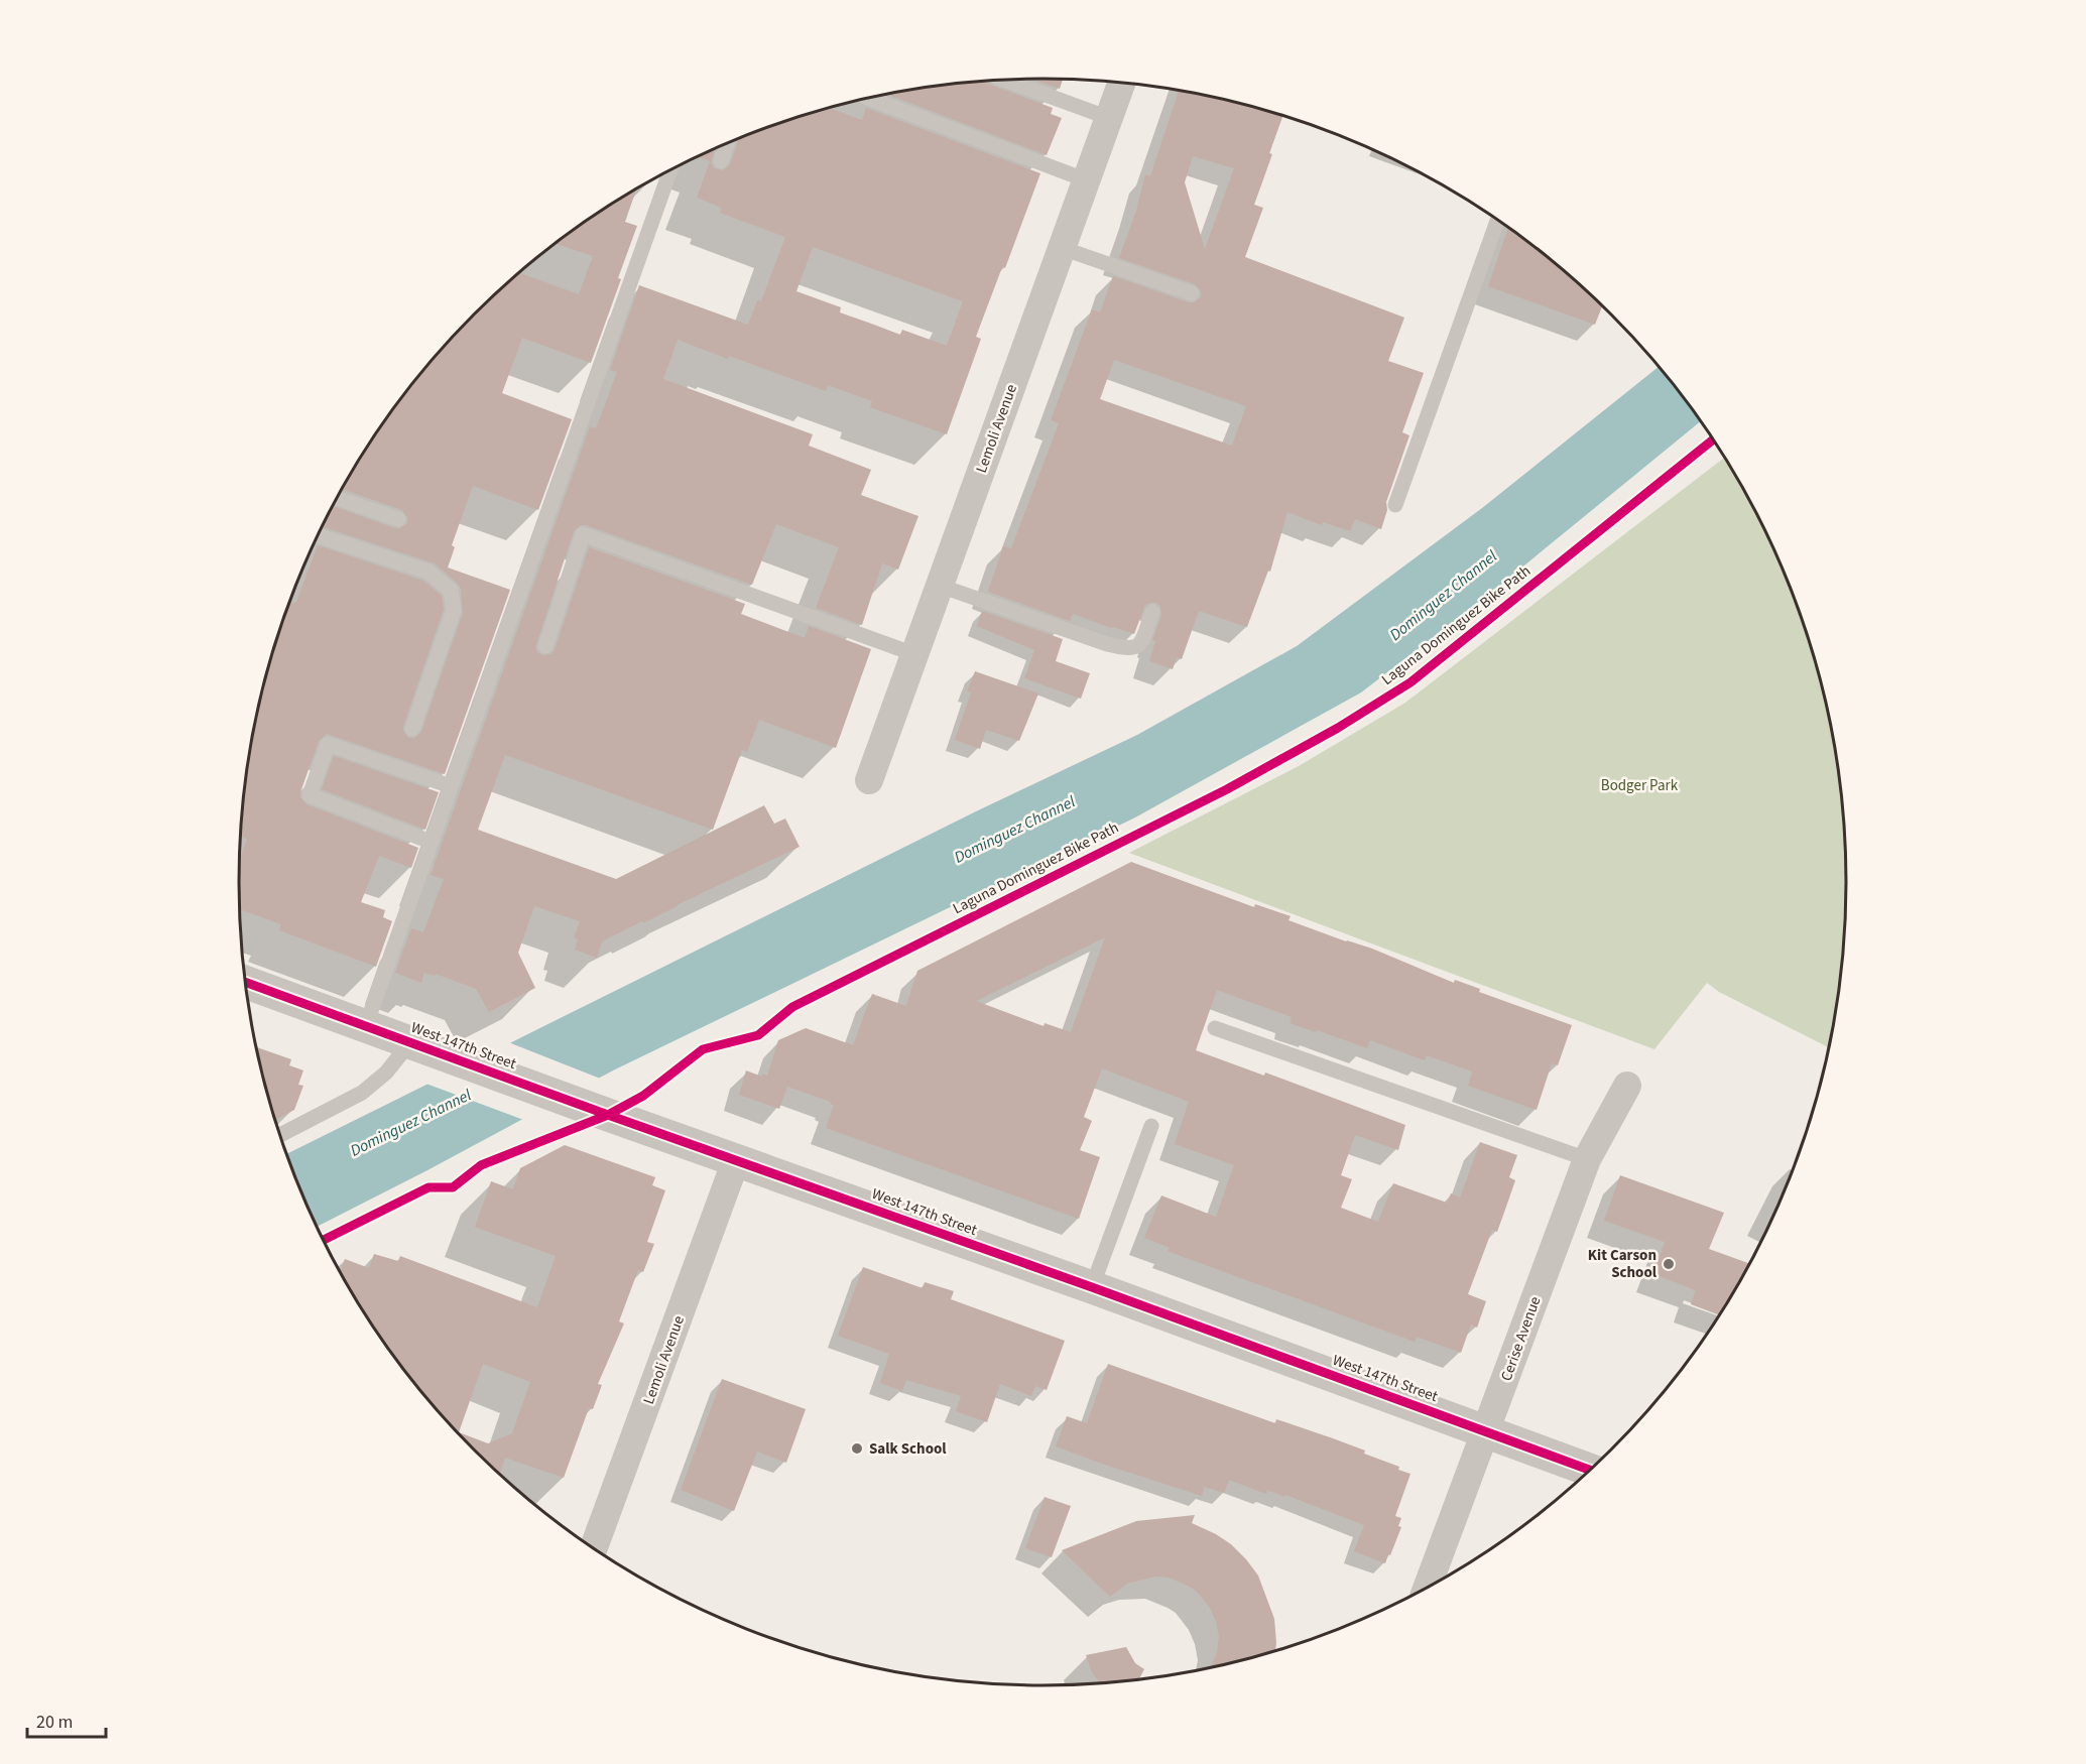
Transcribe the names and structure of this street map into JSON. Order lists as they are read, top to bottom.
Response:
{
  "streets": {
    "street": ["Lemoli Avenue", "West 147th Street", "Cerise Avenue"],
    "cycle path": ["Laguna Dominguez Bike Path"]
  },
  "crossings": [
    ["Lemoli Avenue", "West 147th Street"],
    ["West 147th Street", "Cerise Avenue"]
  ],
  "water": ["Dominguez Channel"],
  "parks": ["Bodger Park"],
  "places": ["Kit Carson School", "Salk School"],
  "scale_bar": "20 m"
}
